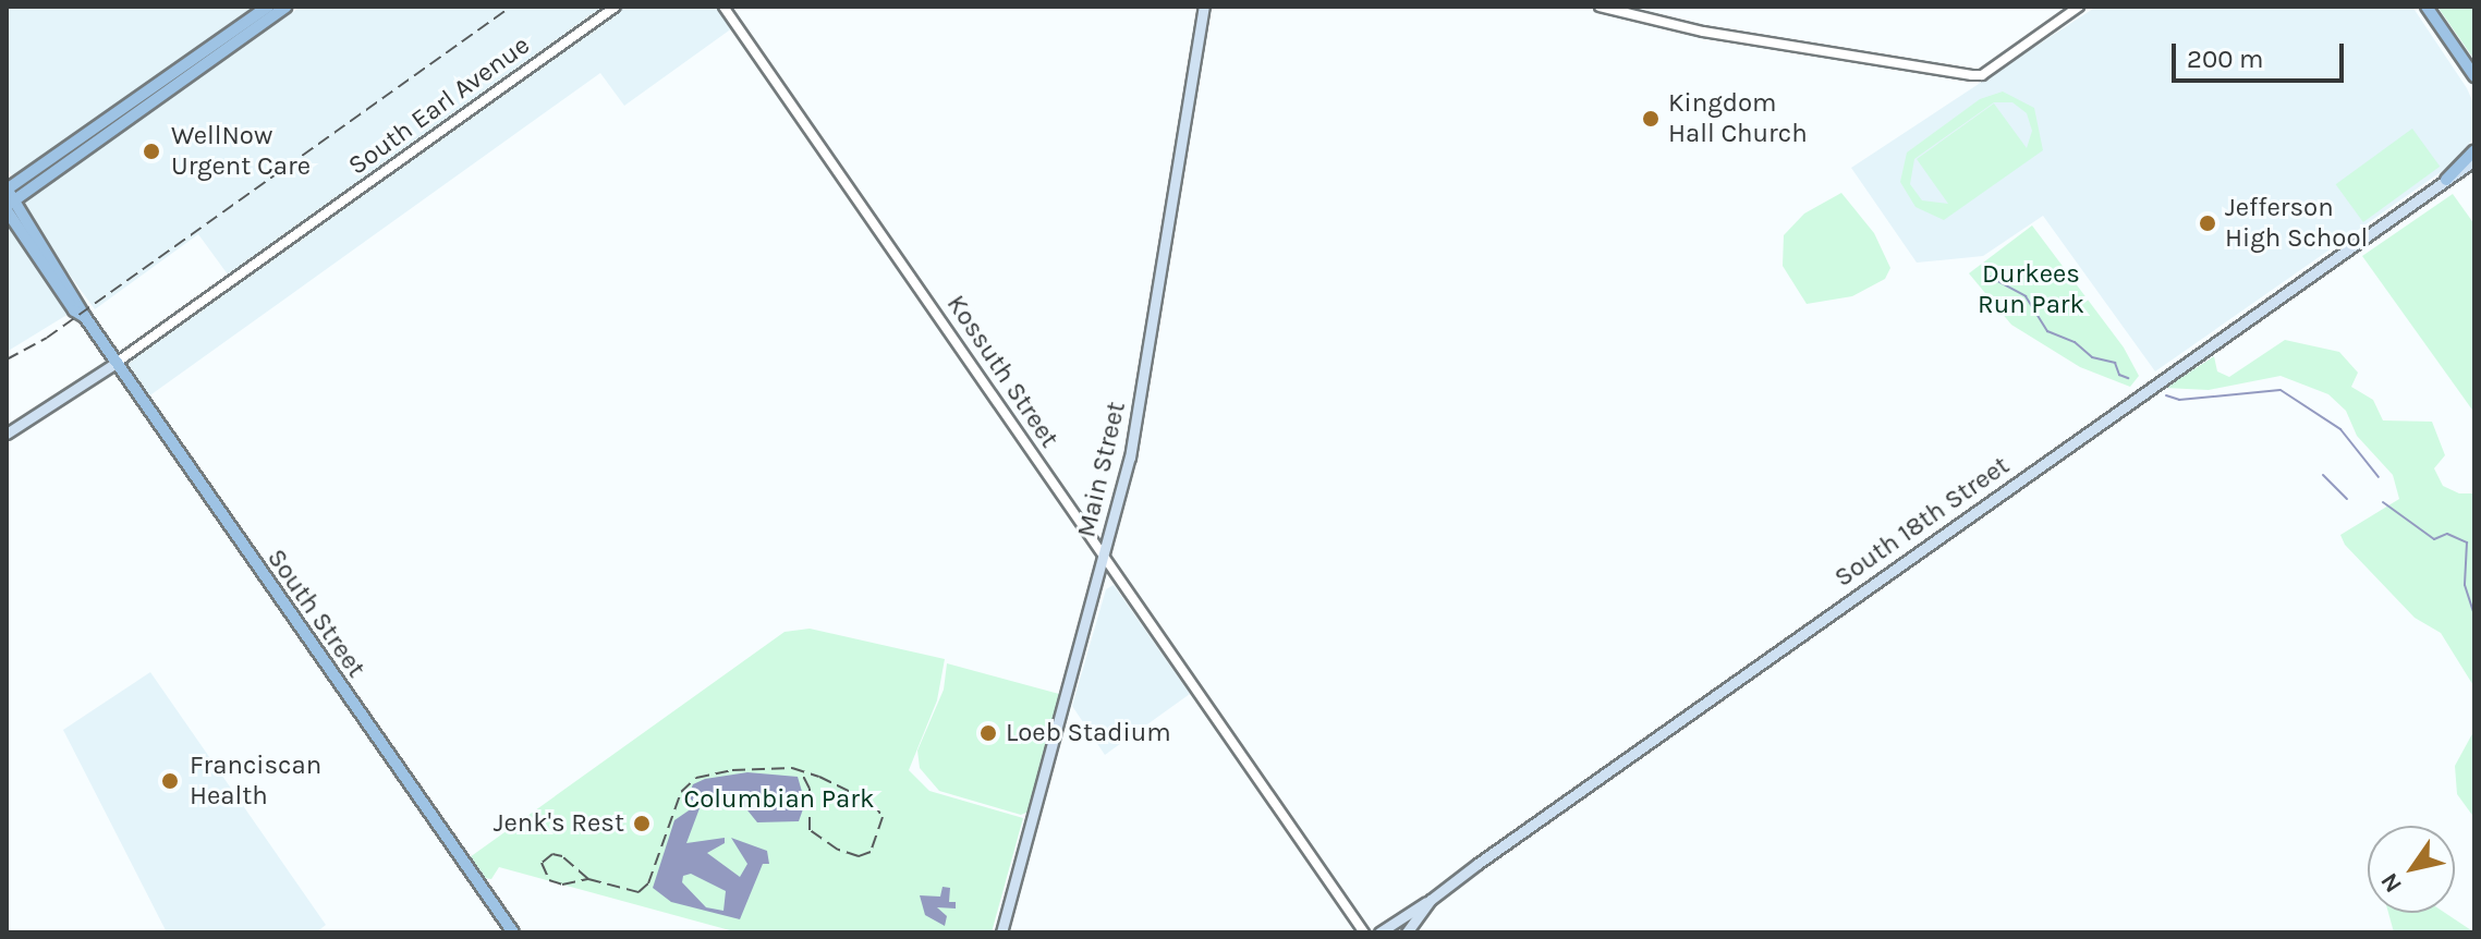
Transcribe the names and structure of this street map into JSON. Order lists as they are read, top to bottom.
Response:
{
  "streets": {
    "main road": ["Main Street", "South 18th Street", "South Street"],
    "street": ["South Earl Avenue", "Kossuth Street"]
  },
  "crossings": [
    ["South Earl Avenue", "South Street"],
    ["Kossuth Street", "Main Street"]
  ],
  "parks": ["Durkees Run Park", "Columbian Park"],
  "places": [
    "Kingdom Hall Church",
    "WellNow Urgent Care",
    "Jefferson High School",
    "Loeb Stadium",
    "Franciscan Health",
    "Jenk's Rest"
  ],
  "scale_bar": "200 m",
  "north": "bottom left"
}
